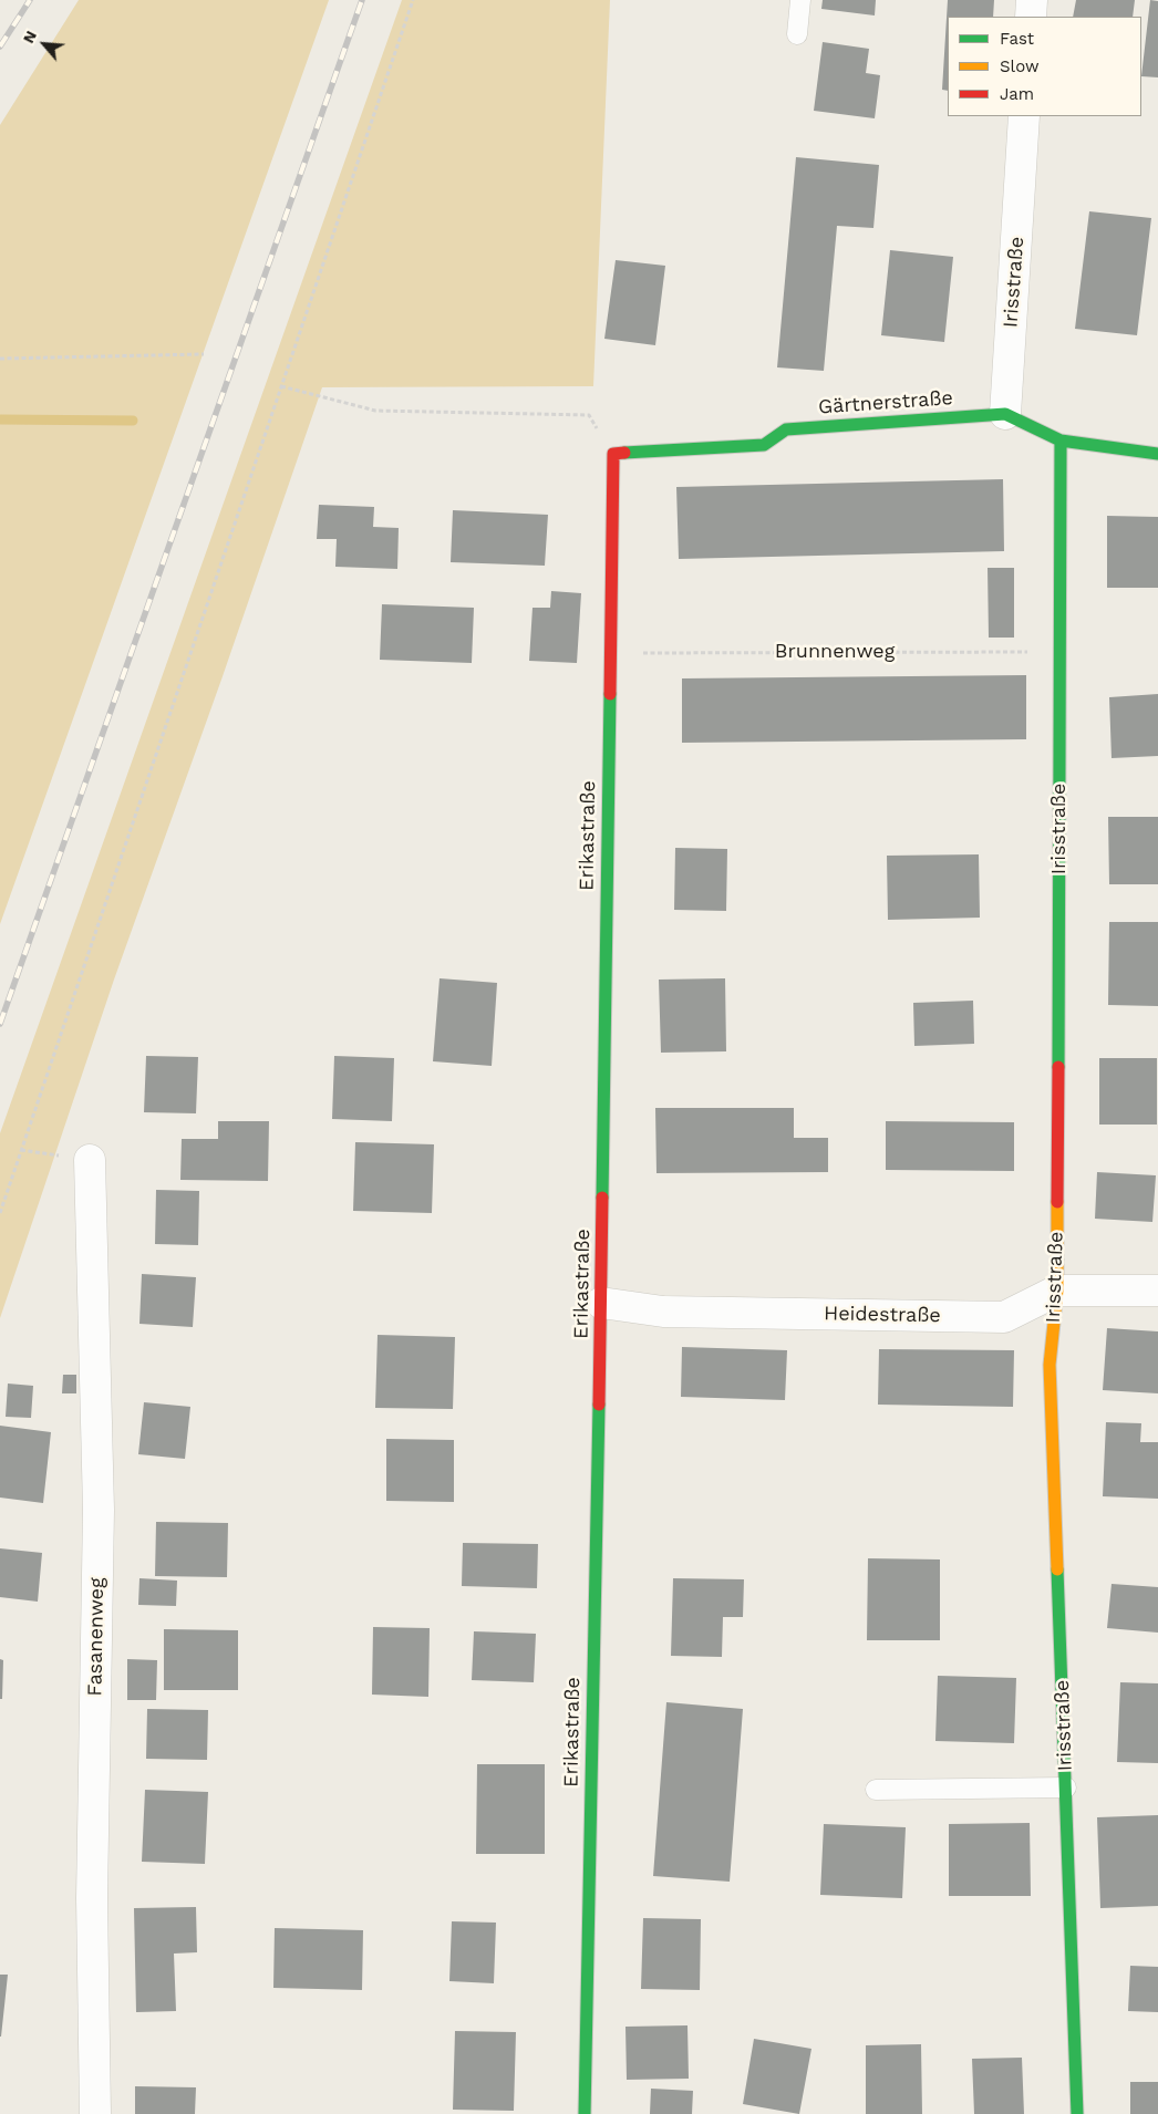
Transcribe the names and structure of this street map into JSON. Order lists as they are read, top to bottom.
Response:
{
  "streets": {
    "street": [
      "Irisstraße",
      "Gärtnerstraße",
      "Erikastraße",
      "Heidestraße",
      "Fasanenweg"
    ],
    "path": ["Brunnenweg"]
  },
  "crossings": [
    ["Irisstraße", "Gärtnerstraße"],
    ["Irisstraße", "Brunnenweg"],
    ["Irisstraße", "Heidestraße"],
    ["Gärtnerstraße", "Erikastraße"],
    ["Brunnenweg", "Erikastraße"],
    ["Erikastraße", "Heidestraße"]
  ],
  "legend": ["Fast", "Slow", "Jam"],
  "north": "top left"
}
